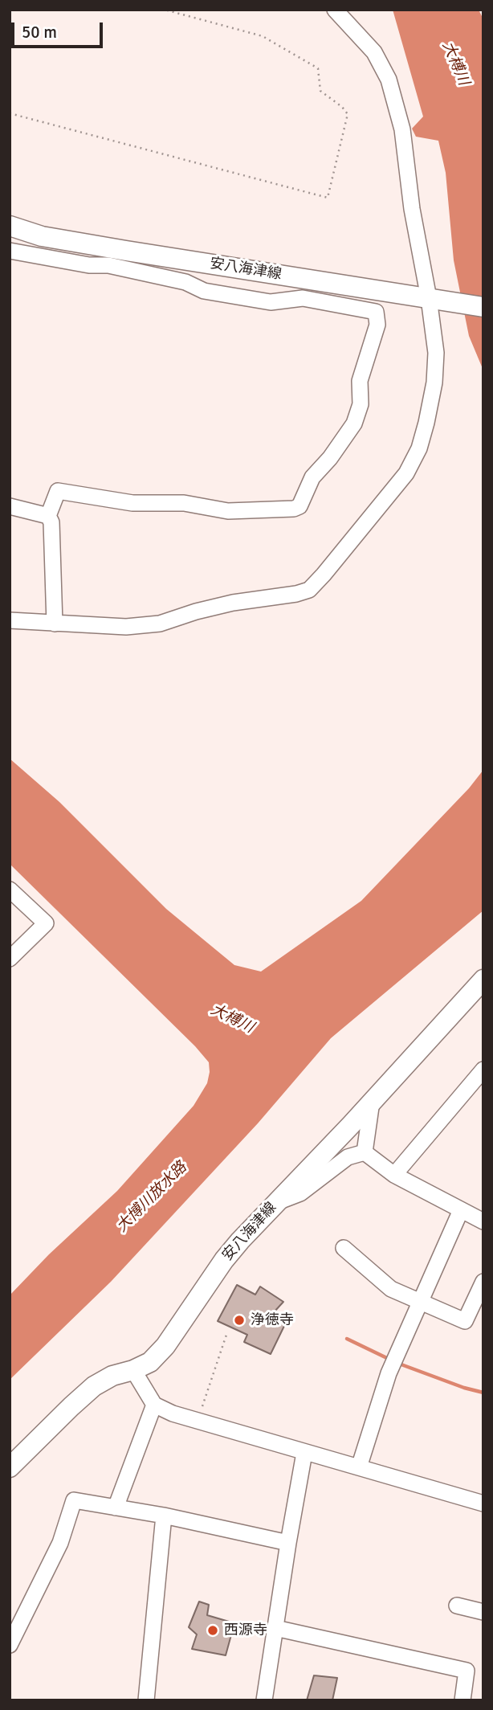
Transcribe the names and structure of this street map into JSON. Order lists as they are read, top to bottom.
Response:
{
  "streets": {
    "main road": ["安八海津線"]
  },
  "water": ["大榑川", "大博川放水路"],
  "places": ["浄徳寺", "西源寺"],
  "scale_bar": "50 m"
}
